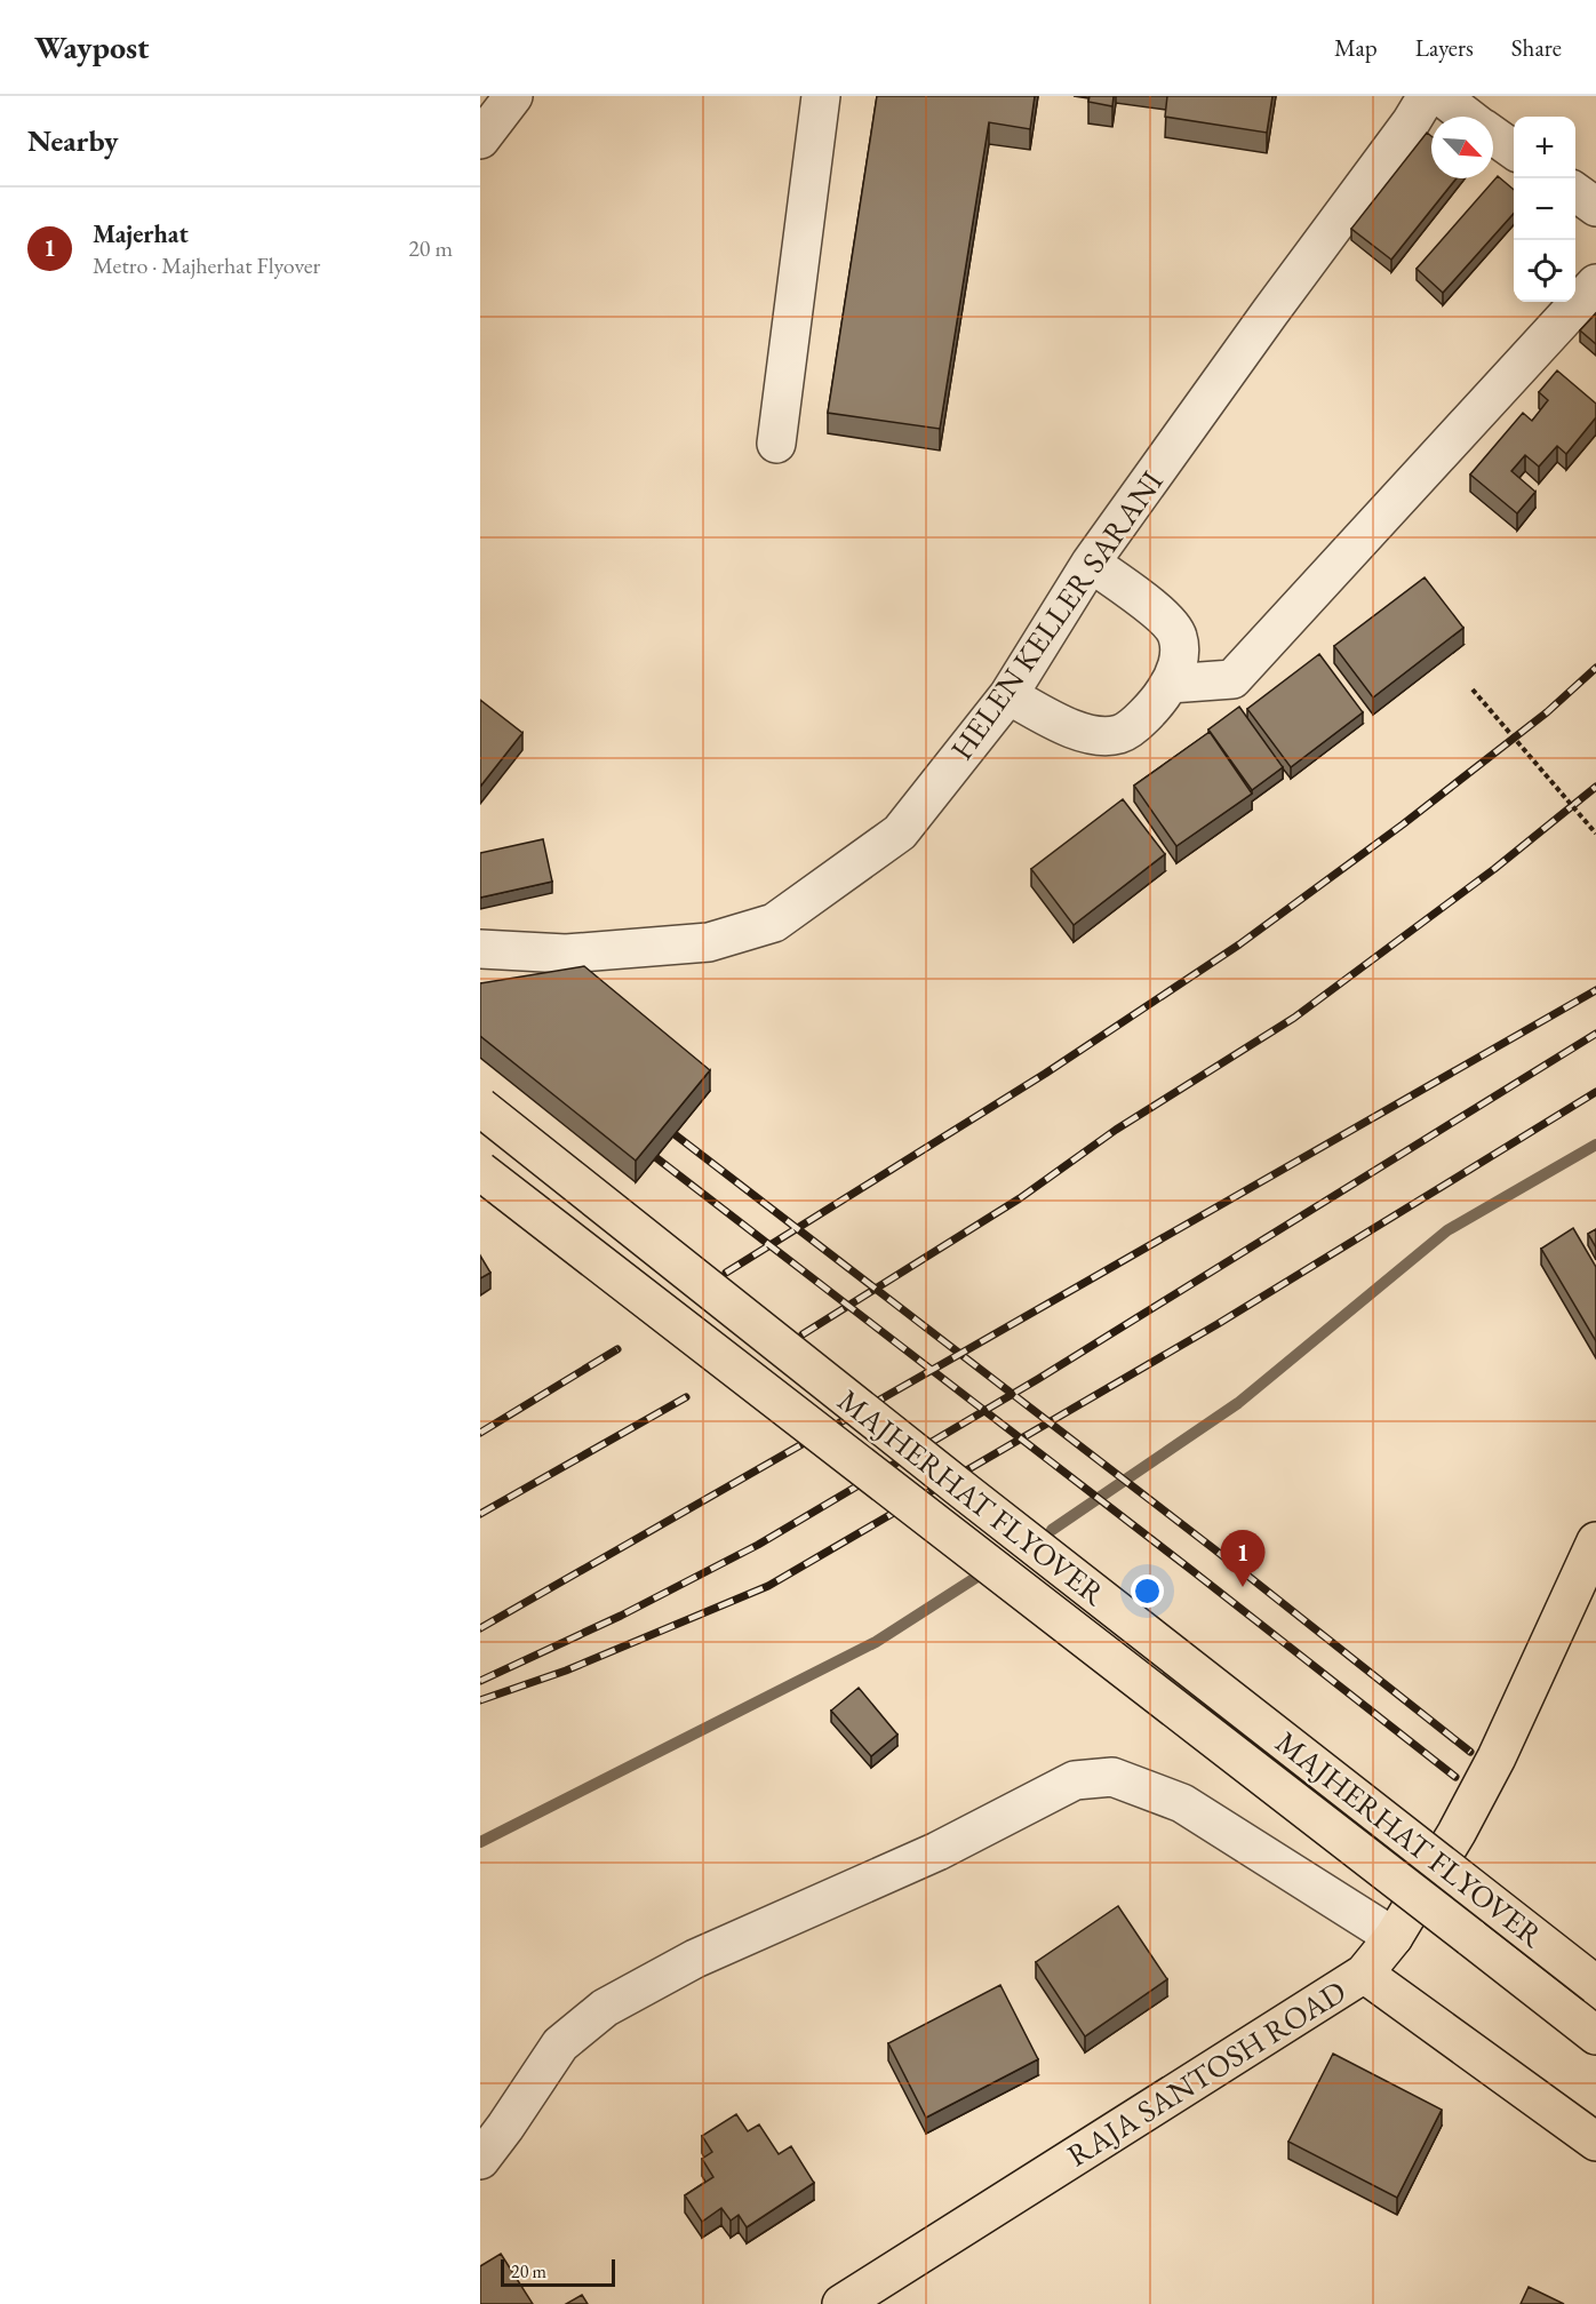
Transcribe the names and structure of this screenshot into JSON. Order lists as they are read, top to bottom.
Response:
{
  "streets": {
    "main road": ["MAJHERHAT FLYOVER", "RAJA SANTOSH ROAD"],
    "street": ["HELEN KELLER SARANI"]
  },
  "scale_bar": "20 m",
  "north": "bottom right",
  "page": {
    "header": "Waypost",
    "nav": ["Map", "Layers", "Share"],
    "heading": "Nearby",
    "map_buttons": ["+", "−"],
    "list": [
      {
        "mark": "1",
        "name": "Majerhat",
        "note": "Metro · Majherhat Flyover",
        "value": "20 m"
      }
    ],
    "pins": "1",
    "scale": "20 m"
  }
}
